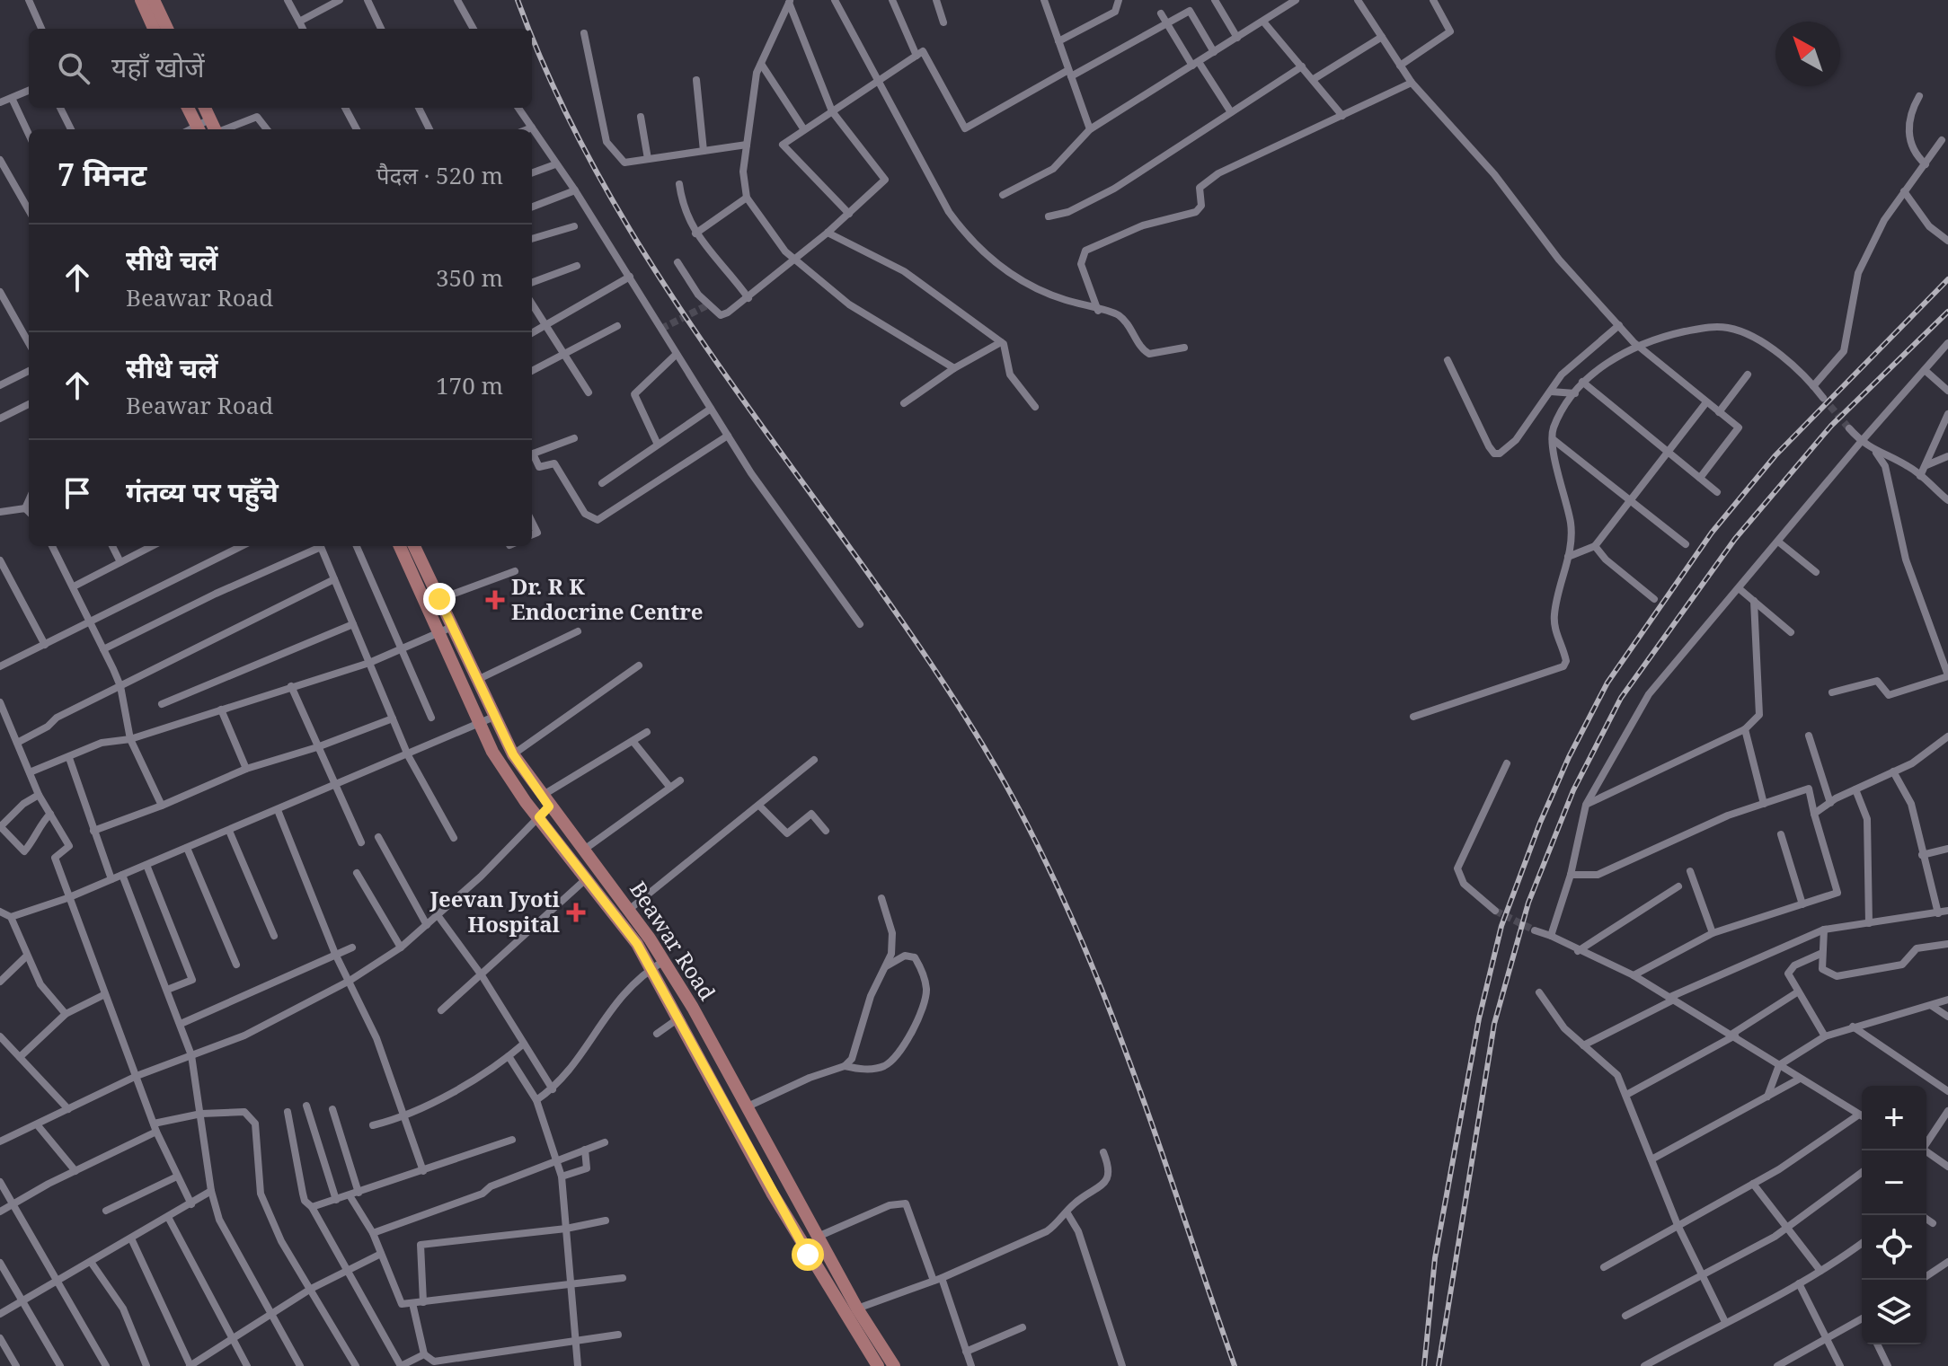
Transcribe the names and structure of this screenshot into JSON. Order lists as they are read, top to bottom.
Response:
{
  "streets": {
    "main road": ["Beawar Road"]
  },
  "places": {
    "health": ["Dr. R K Endocrine Centre", "Jeevan Jyoti Hospital"]
  },
  "north": "top left",
  "page": {
    "search": "यहाँ खोजें",
    "heading": ["7 मिनट", "पैदल · 520 m"],
    "list": [
      ["सीधे चलें", "Beawar Road", "350 m"],
      ["सीधे चलें", "Beawar Road", "170 m"],
      "गंतव्य पर पहुँचे"
    ],
    "map_buttons": ["+", "−"]
  }
}
